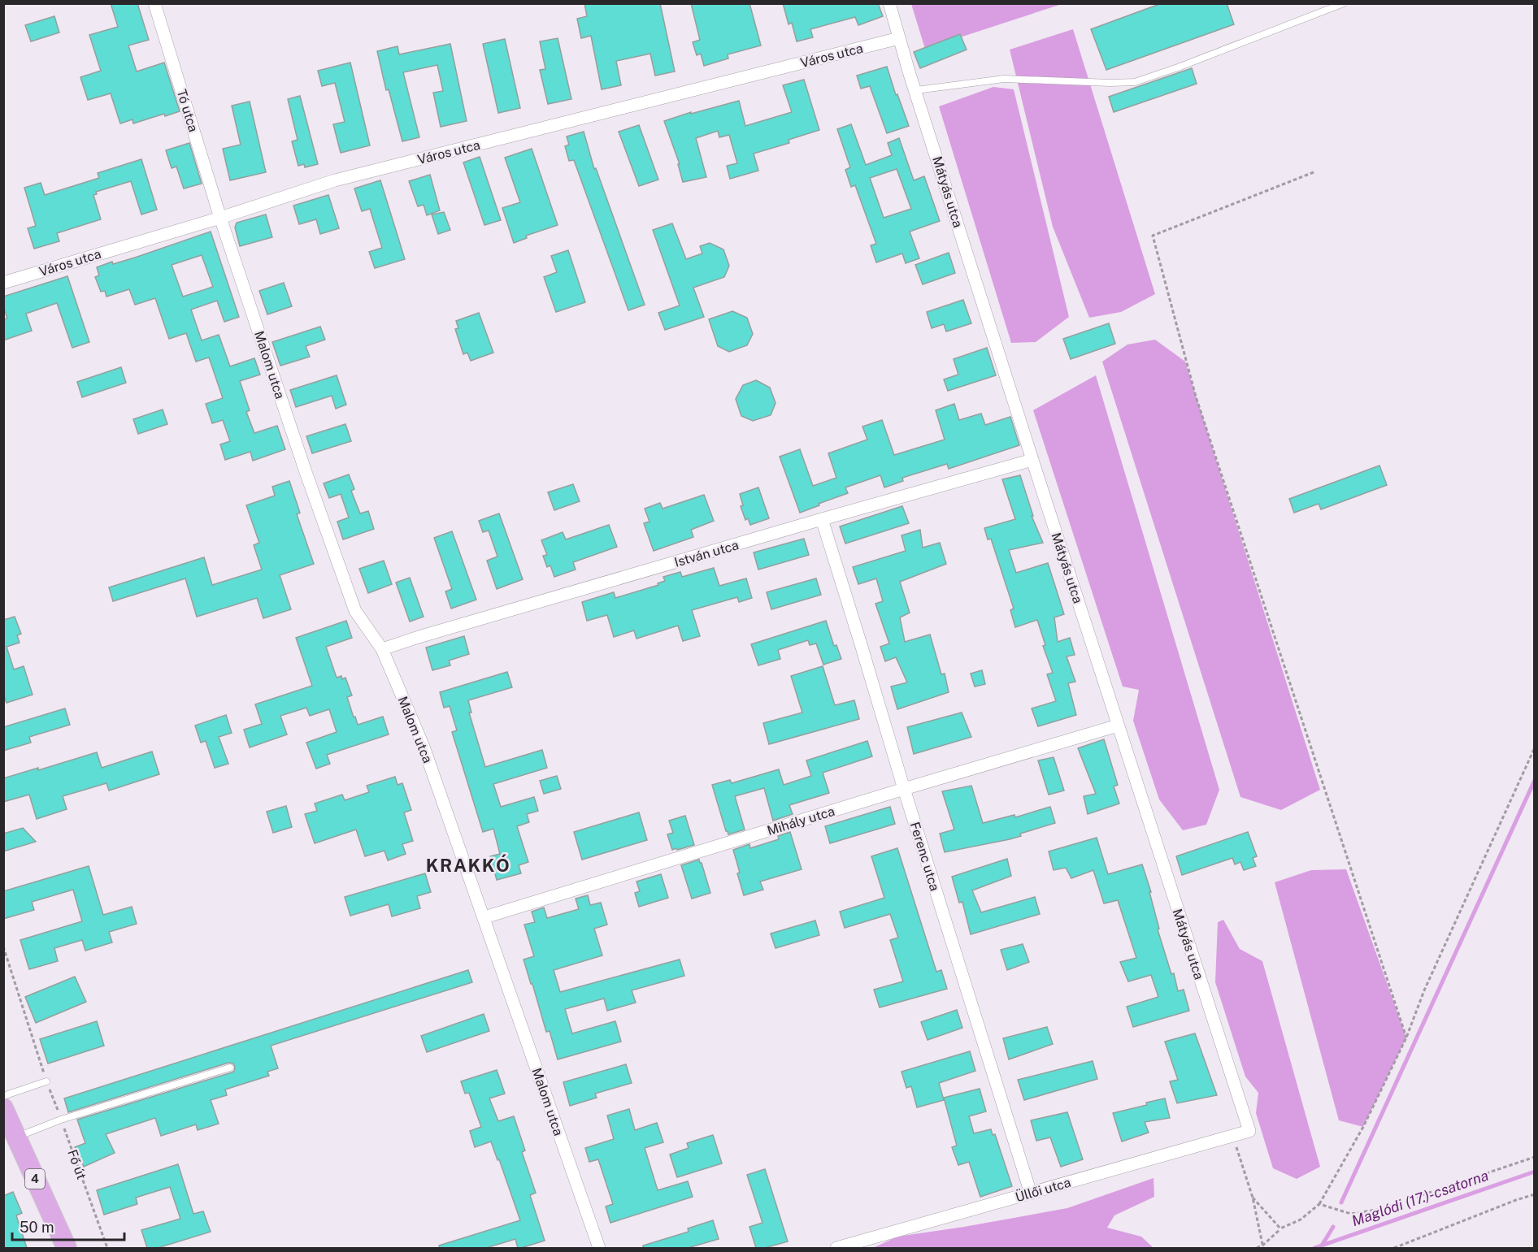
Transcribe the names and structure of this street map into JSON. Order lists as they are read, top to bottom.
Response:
{
  "streets": {
    "main road": ["4"],
    "street": [
      "Város utca",
      "Tó utca",
      "Mátyás utca",
      "Malom utca",
      "István utca",
      "Mihály utca",
      "Ferenc utca",
      "Üllői utca"
    ],
    "path": ["Fő út"]
  },
  "crossings": [
    ["Város utca", "Tó utca"],
    ["Város utca", "Mátyás utca"],
    ["Város utca", "Malom utca"],
    ["Tó utca", "Malom utca"],
    ["Mátyás utca", "István utca"],
    ["Mátyás utca", "Mihály utca"],
    ["Mátyás utca", "Üllői utca"],
    ["Malom utca", "István utca"],
    ["Malom utca", "Mihály utca"],
    ["István utca", "Ferenc utca"],
    ["Mihály utca", "Ferenc utca"],
    ["Ferenc utca", "Üllői utca"]
  ],
  "districts": ["KRAKKÓ"],
  "water": ["Maglódi (17.)-csatorna"],
  "scale_bar": "50 m"
}
